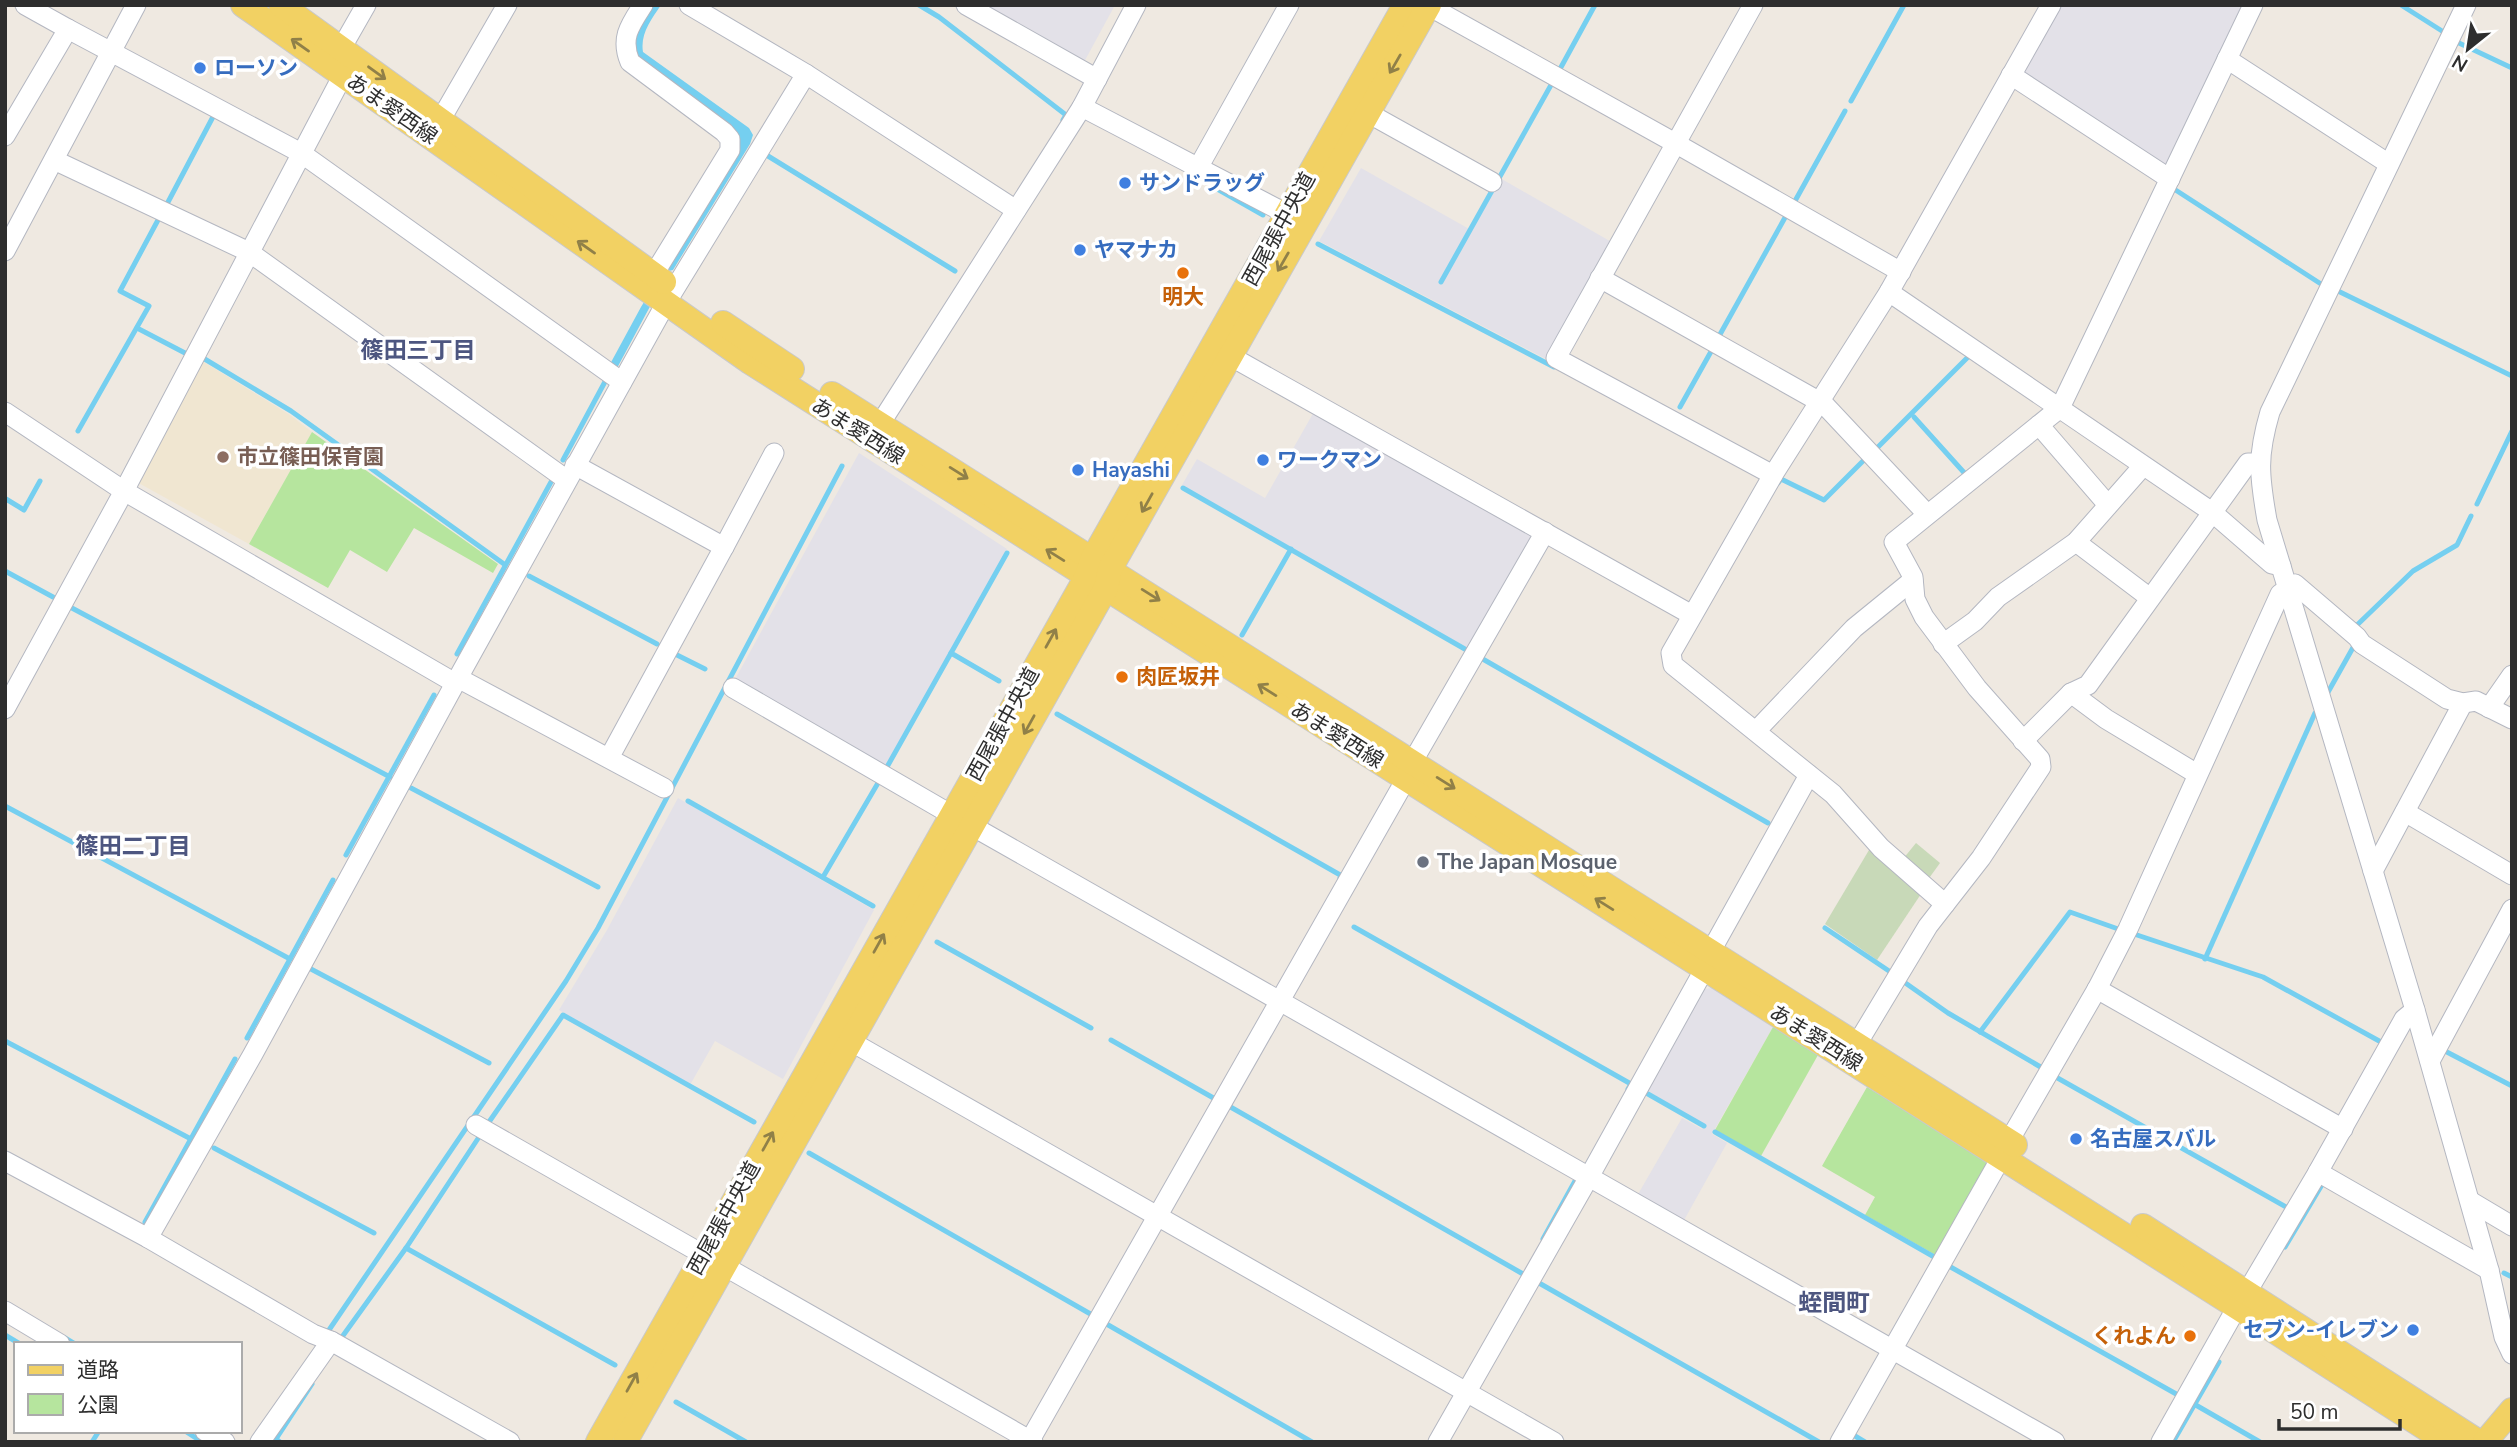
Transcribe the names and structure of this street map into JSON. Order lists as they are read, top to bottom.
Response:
{
  "streets": {
    "main road": ["あま愛西線", "西尾張中央道"]
  },
  "crossings": [
    ["あま愛西線", "西尾張中央道"]
  ],
  "districts": ["篠田三丁目", "篠田二丁目", "蛭間町"],
  "places": [
    "ローソン",
    "サンドラッグ",
    "ヤマナカ",
    "明大",
    "市立篠田保育園",
    "ワークマン",
    "Hayashi",
    "肉匠坂井",
    "The Japan Mosque",
    "名古屋スバル",
    "セブン-イレブン",
    "くれよん"
  ],
  "legend": ["道路", "公園"],
  "scale_bar": "50 m",
  "north": "bottom left"
}
